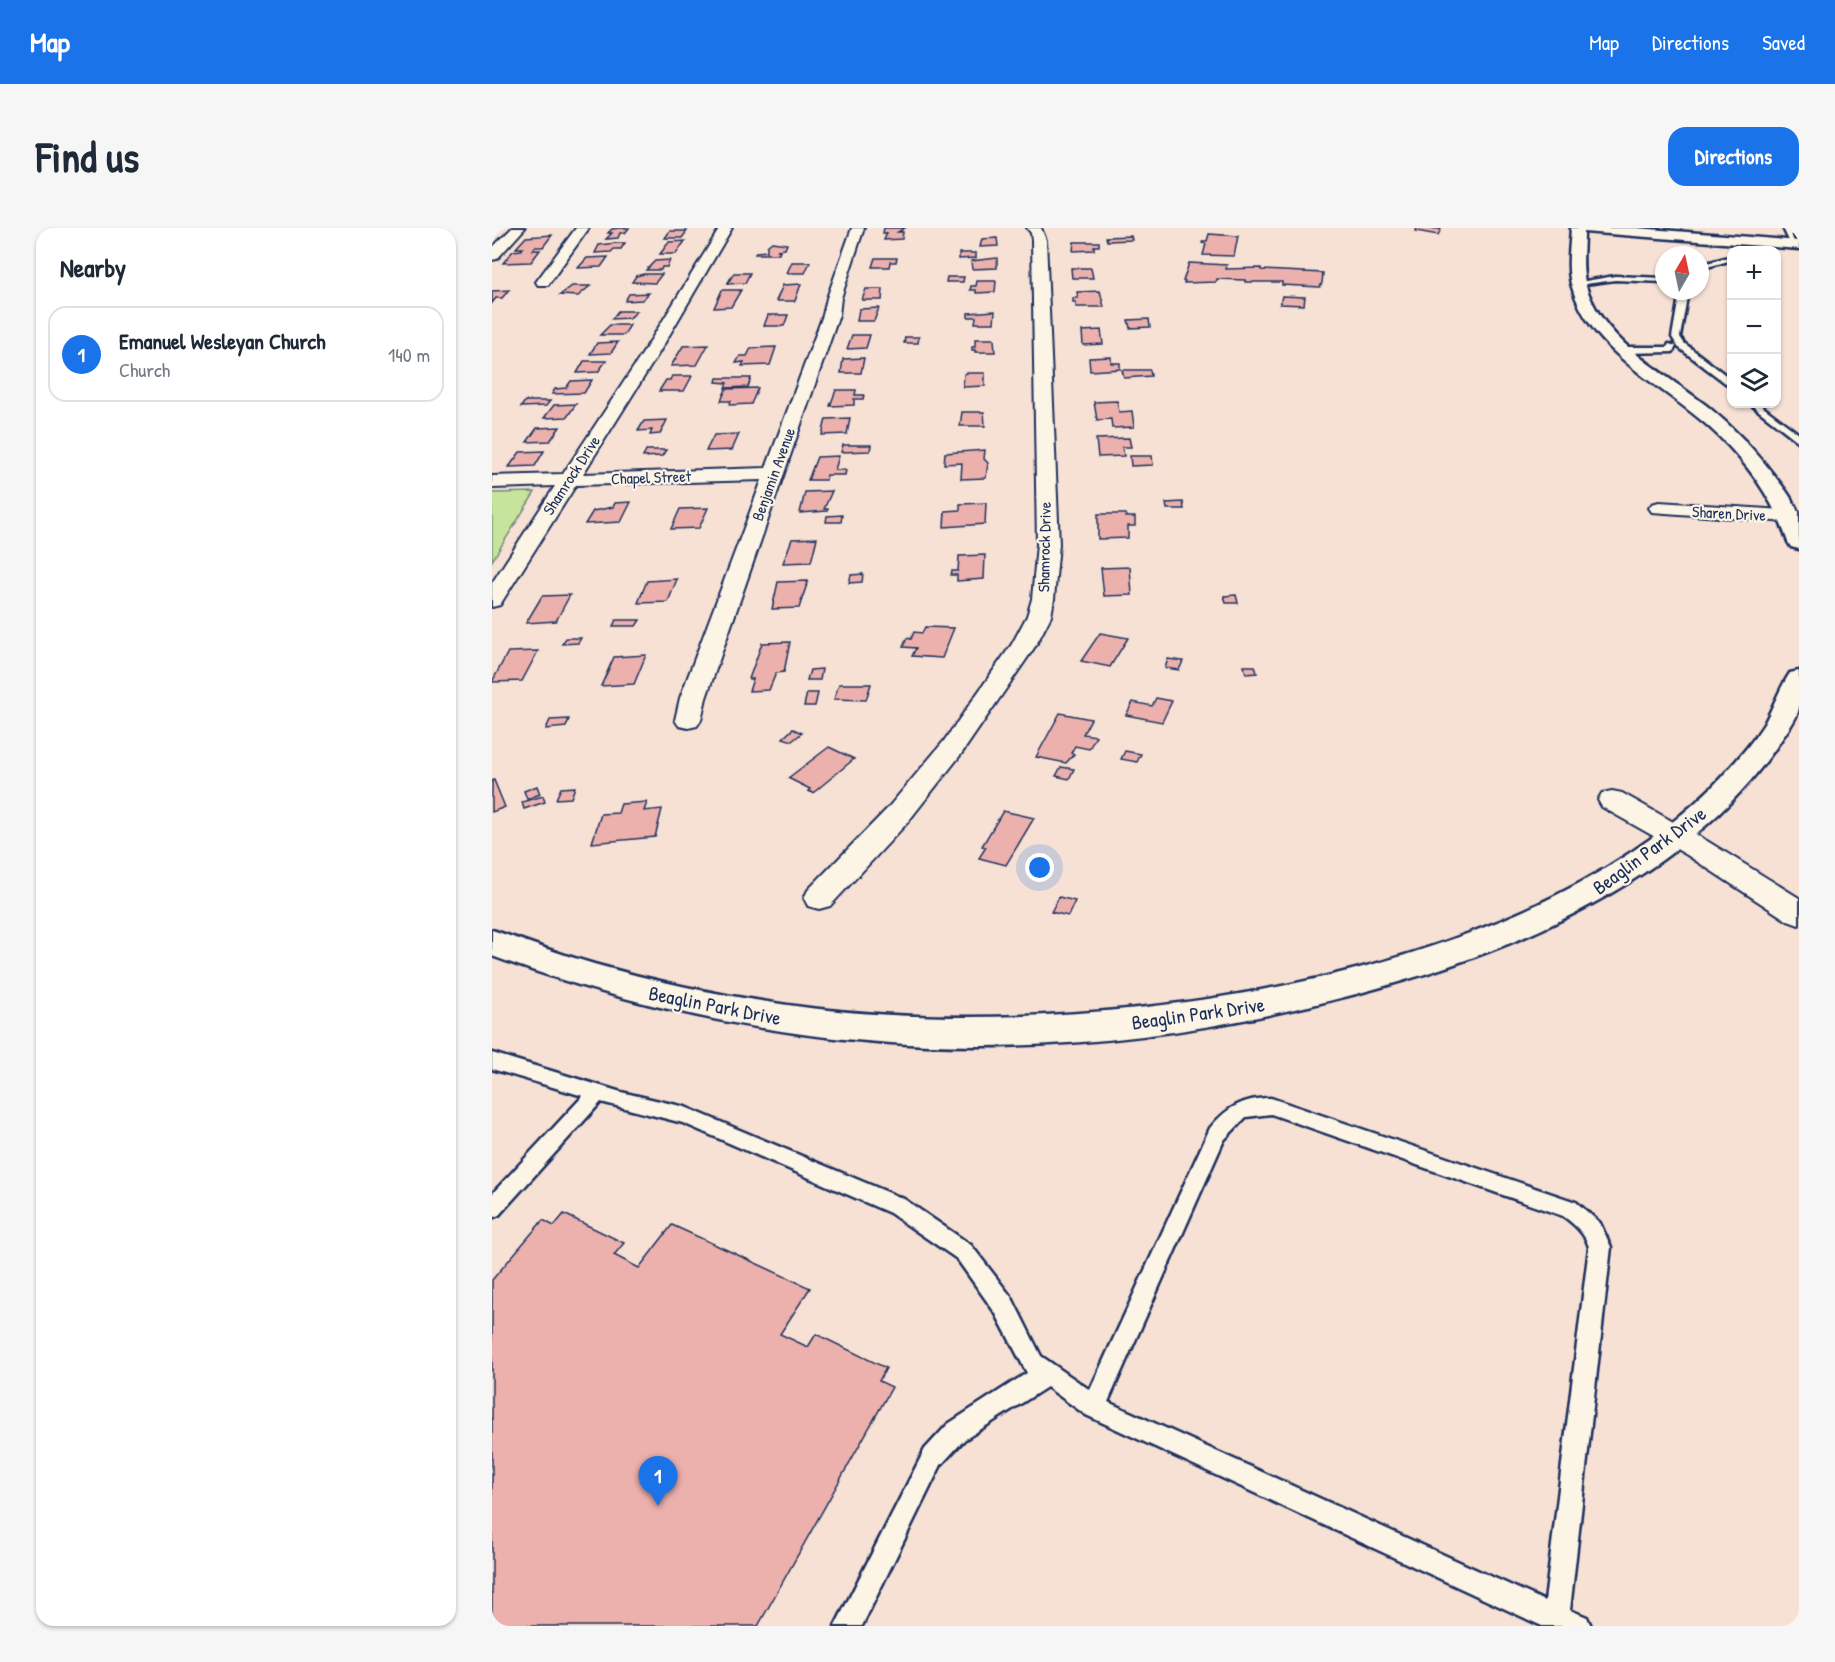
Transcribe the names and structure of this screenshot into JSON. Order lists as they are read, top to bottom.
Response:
{
  "streets": {
    "main road": ["Beaglin Park Drive"],
    "street": [
      "Benjamin Avenue",
      "Shamrock Drive",
      "Chapel Street",
      "Sharen Drive"
    ]
  },
  "crossings": [
    ["Benjamin Avenue", "Chapel Street"],
    ["Shamrock Drive", "Chapel Street"]
  ],
  "north": "top",
  "page": {
    "header": "Map",
    "nav": ["Map", "Directions", "Saved"],
    "buttons": "Directions",
    "title": "Find us",
    "heading": "Nearby",
    "map_buttons": ["+", "−"],
    "list": [
      {
        "mark": "1",
        "name": "Emanuel Wesleyan Church",
        "note": "Church",
        "value": "140 m"
      }
    ],
    "pins": "1"
  }
}
